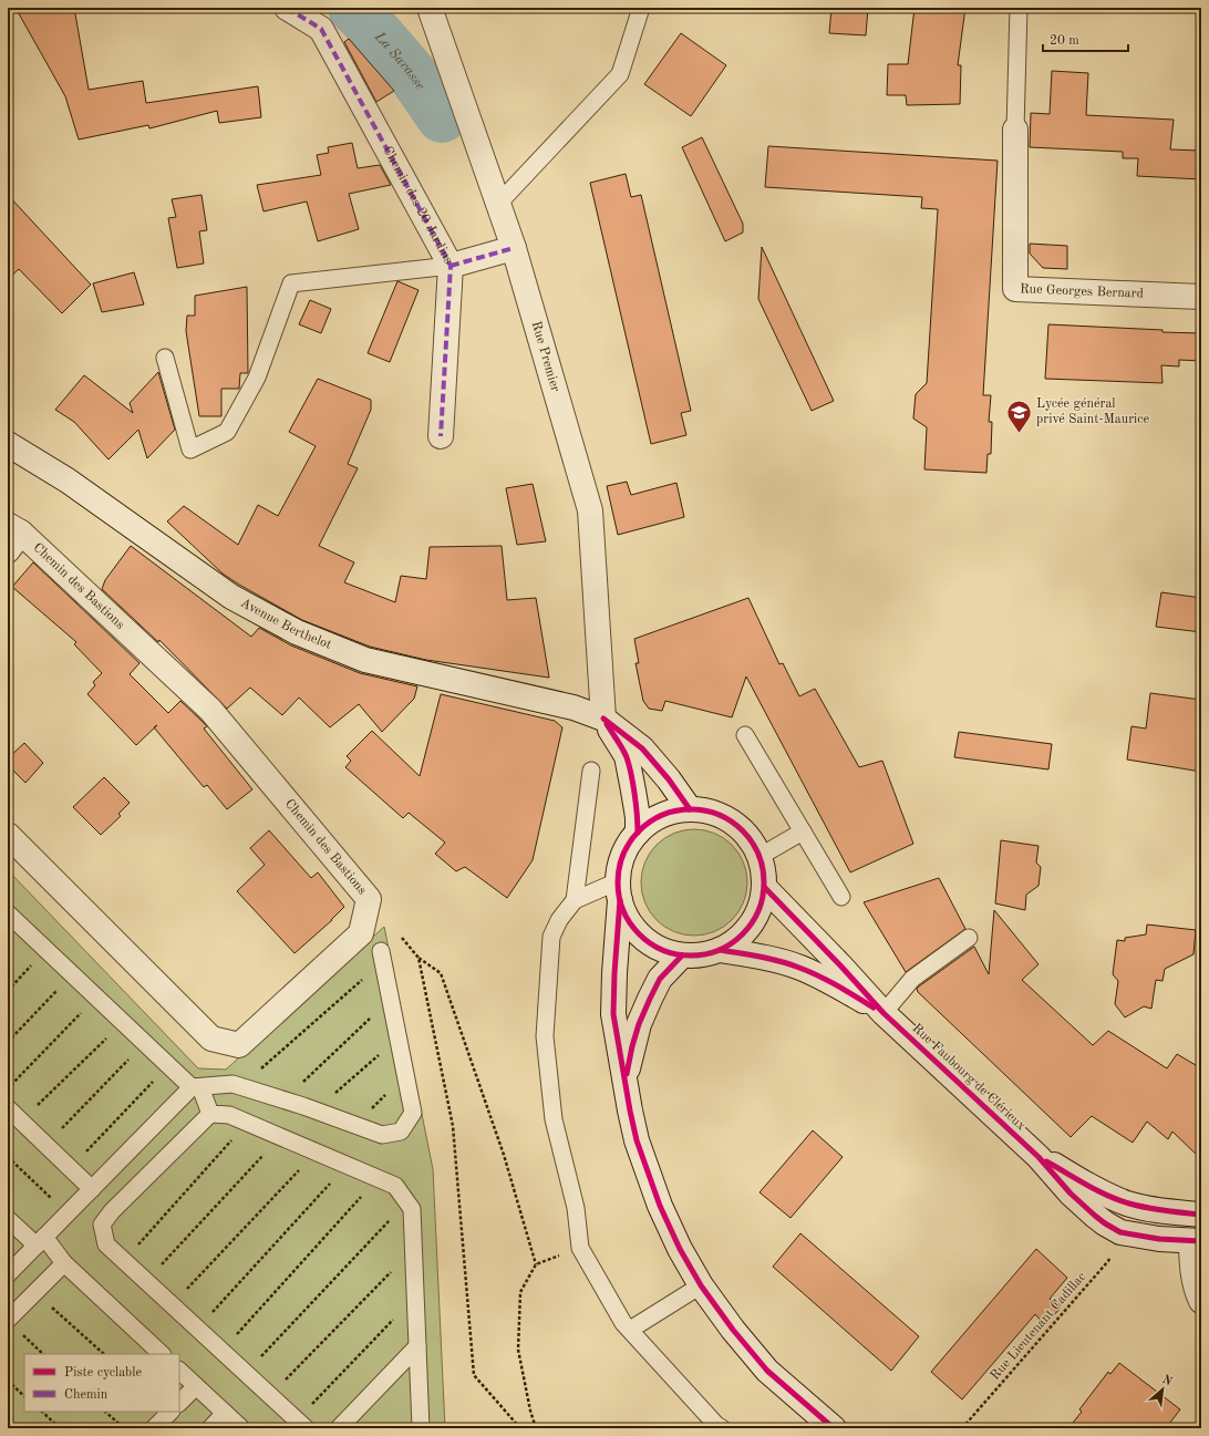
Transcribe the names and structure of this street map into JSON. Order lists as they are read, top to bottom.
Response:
{
  "streets": {
    "main road": [
      "Chemin des 20 Jardins",
      "Rue Georges Bernard",
      "Rue Premier",
      "Chemin des Bastions",
      "Avenue Berthelot",
      "Rue Faubourg de Clérieux"
    ],
    "path": ["Rue Lieutenant Cadillac"]
  },
  "crossings": [
    ["Rue Premier", "Avenue Berthelot"],
    ["Avenue Berthelot", "Rue Faubourg de Clérieux"],
    ["Rue Faubourg de Clérieux", "Rue Lieutenant Cadillac"]
  ],
  "water": ["La Savasse"],
  "places": {
    "school or university": ["Lycée général privé Saint-Maurice"]
  },
  "legend": ["Piste cyclable", "Chemin"],
  "scale_bar": "20 m",
  "north": "top right"
}
